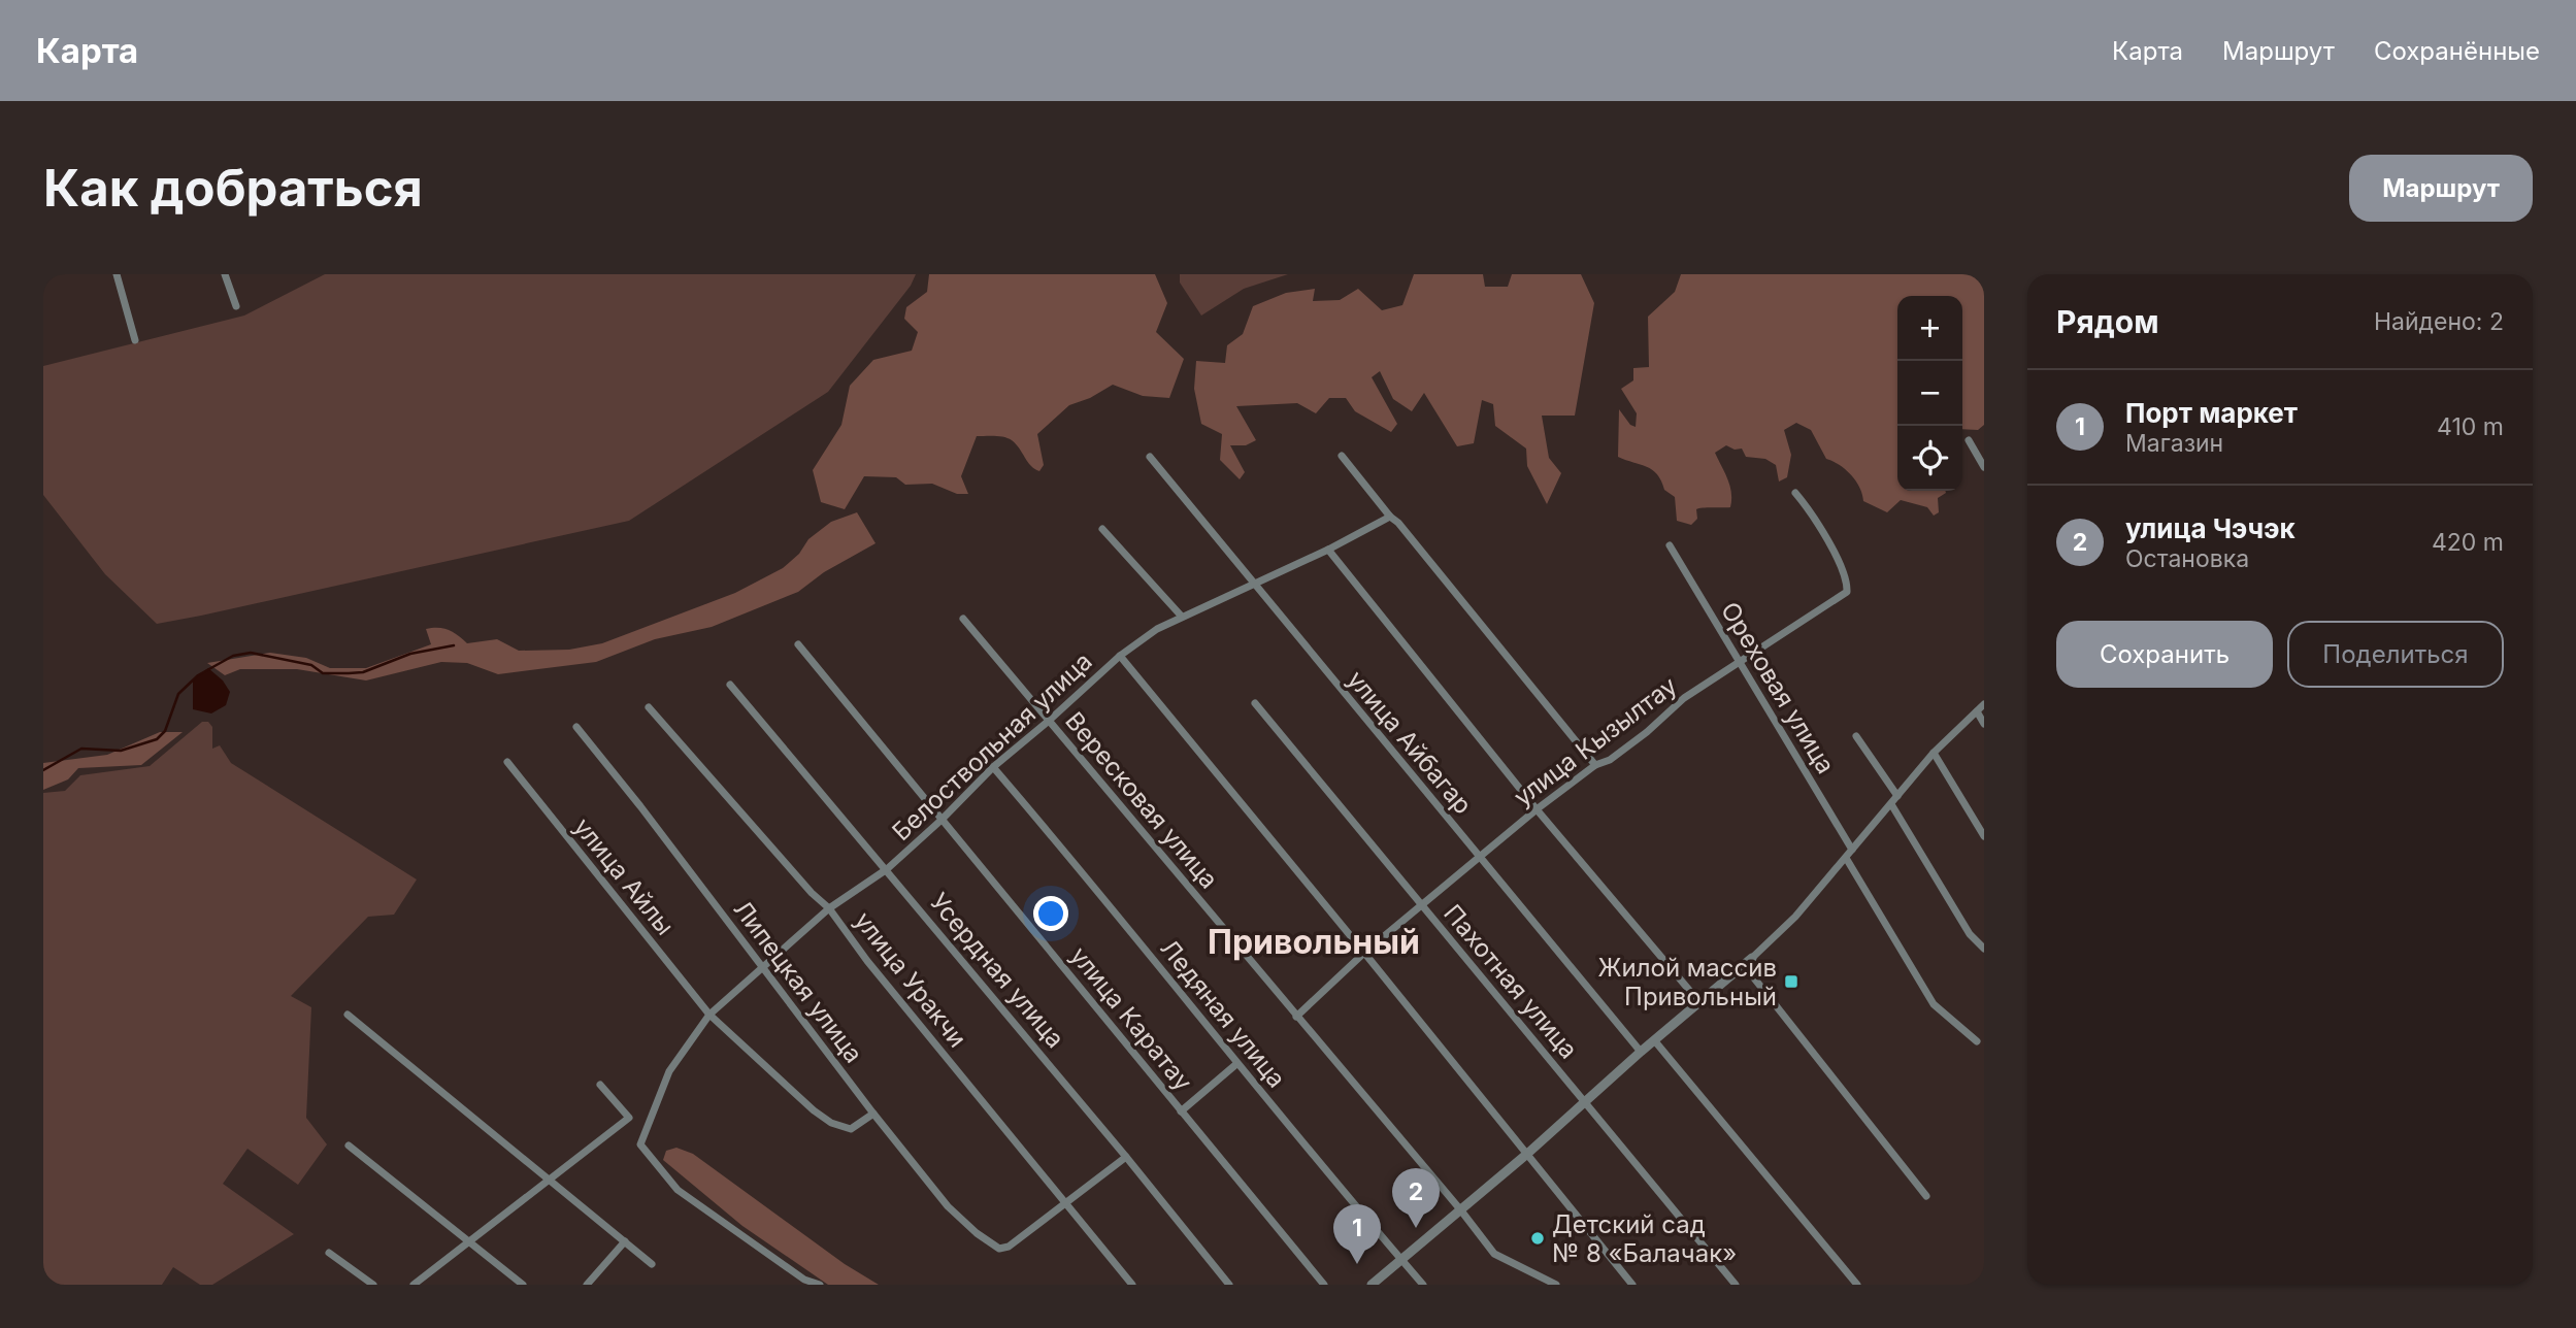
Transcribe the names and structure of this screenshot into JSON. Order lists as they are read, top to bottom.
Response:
{
  "streets": {
    "street": [
      "Ореховая улица",
      "улица Кызылтау",
      "улица Айбагар",
      "Белоствольная улица",
      "Вересковая улица",
      "улица Айлы",
      "Усердная улица",
      "улица Уракчи",
      "Липецкая улица",
      "Пахотная улица",
      "Ледяная улица",
      "улица Каратау"
    ]
  },
  "crossings": [
    ["Ореховая улица", "улица Кызылтау"],
    ["улица Кызылтау", "улица Айбагар"],
    ["улица Кызылтау", "Вересковая улица"],
    ["улица Кызылтау", "Пахотная улица"],
    ["улица Айбагар", "Белоствольная улица"],
    ["Белоствольная улица", "Вересковая улица"],
    ["Белоствольная улица", "улица Айлы"],
    ["Белоствольная улица", "Усердная улица"],
    ["Белоствольная улица", "улица Уракчи"],
    ["Белоствольная улица", "Липецкая улица"],
    ["Белоствольная улица", "Ледяная улица"],
    ["Белоствольная улица", "улица Каратау"],
    ["улица Айлы", "Липецкая улица"],
    ["улица Уракчи", "Липецкая улица"]
  ],
  "districts": ["Привольный"],
  "places": {
    "transit": ["Жилой массив Привольный"],
    "other": ["Детский сад № 8 «Балачак»"]
  },
  "page": {
    "header": "Карта",
    "nav": ["Карта", "Маршрут", "Сохранённые"],
    "buttons": [
      "Маршрут",
      ["Сохранить", "Поделиться"]
    ],
    "title": "Как добраться",
    "heading": ["Рядом", "Найдено: 2"],
    "map_buttons": ["+", "−"],
    "list": [
      {
        "mark": "1",
        "name": "Порт маркет",
        "note": "Магазин",
        "value": "410 m"
      },
      {
        "mark": "2",
        "name": "улица Чэчэк",
        "note": "Остановка",
        "value": "420 m"
      }
    ],
    "pins": ["2", "1"]
  }
}
